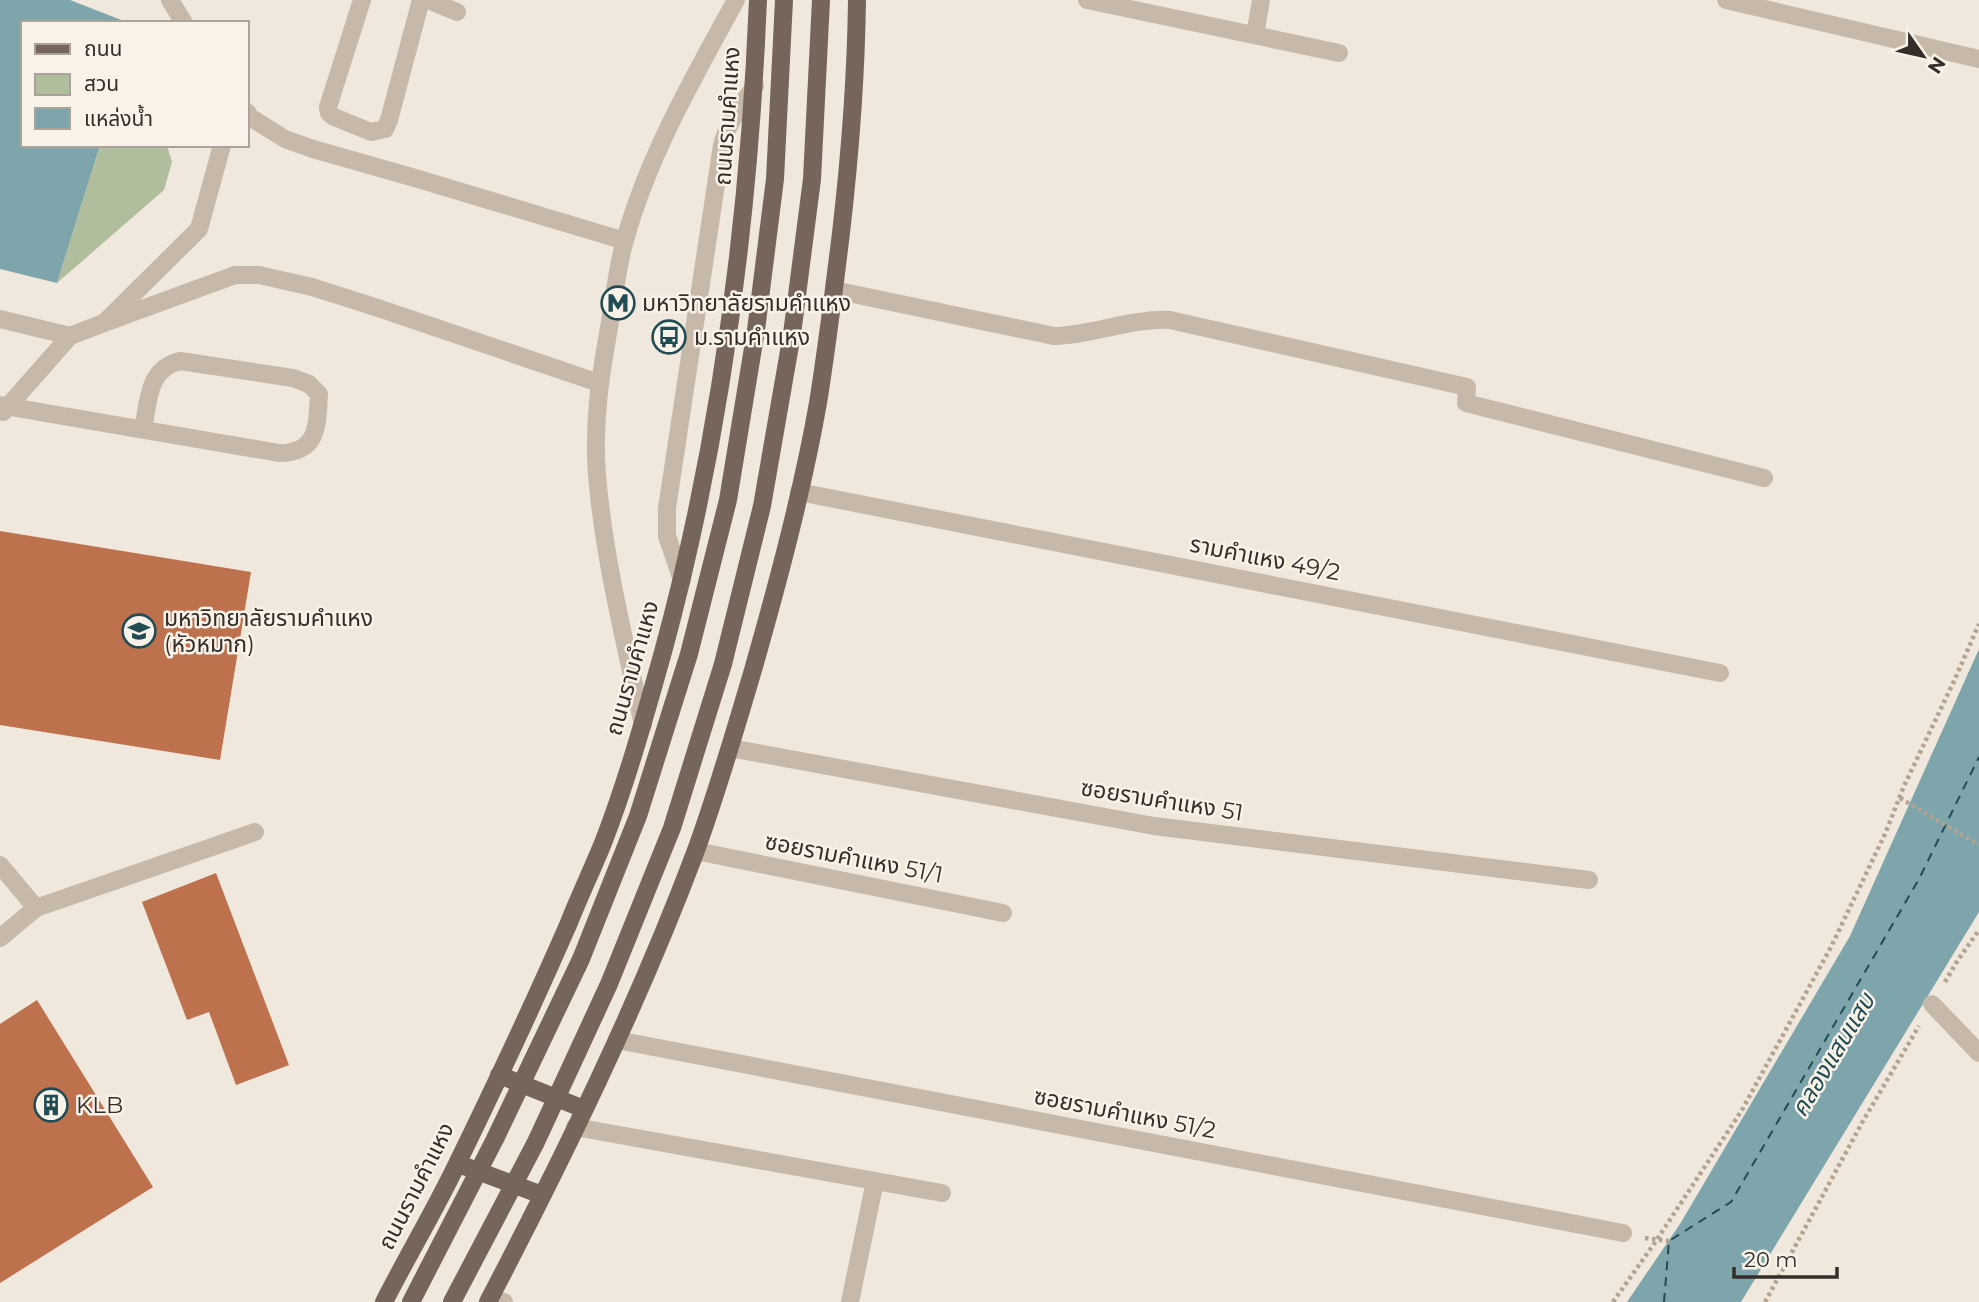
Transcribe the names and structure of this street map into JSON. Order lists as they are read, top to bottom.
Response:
{
  "streets": {
    "main road": ["ถนนรามคำแหง"],
    "street": [
      "รามคำแหง 49/2",
      "ซอยรามคำแหง 51",
      "ซอยรามคำแหง 51/1",
      "ซอยรามคำแหง 51/2"
    ]
  },
  "water": ["คลองแสนแสบ"],
  "places": {
    "metro station": ["มหาวิทยาลัยรามคำแหง"],
    "bus stop": ["ม.รามคำแหง"],
    "school or university": ["มหาวิทยาลัยรามคำแหง (หัวหมาก)"],
    "building": ["KLB"]
  },
  "legend": ["ถนน", "สวน", "แหล่งน้ำ"],
  "scale_bar": "20 m",
  "north": "bottom right"
}
